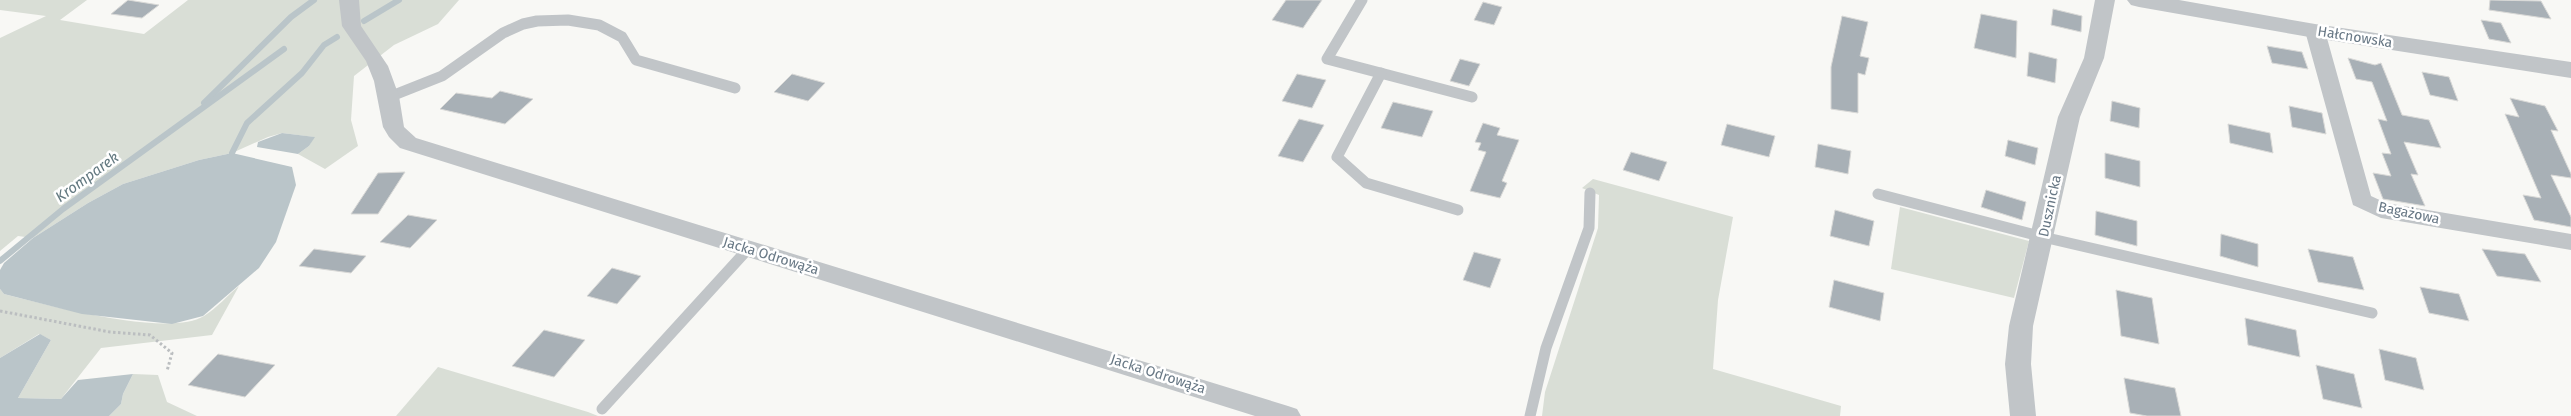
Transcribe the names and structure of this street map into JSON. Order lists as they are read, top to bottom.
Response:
{
  "streets": {
    "street": [
      "Hałcnowska",
      "Dusznicka",
      "Bagażowa",
      "Jacka Odrowąża"
    ]
  },
  "crossings": [
    ["Hałcnowska", "Bagażowa"]
  ],
  "water": ["Kromparek"]
}
